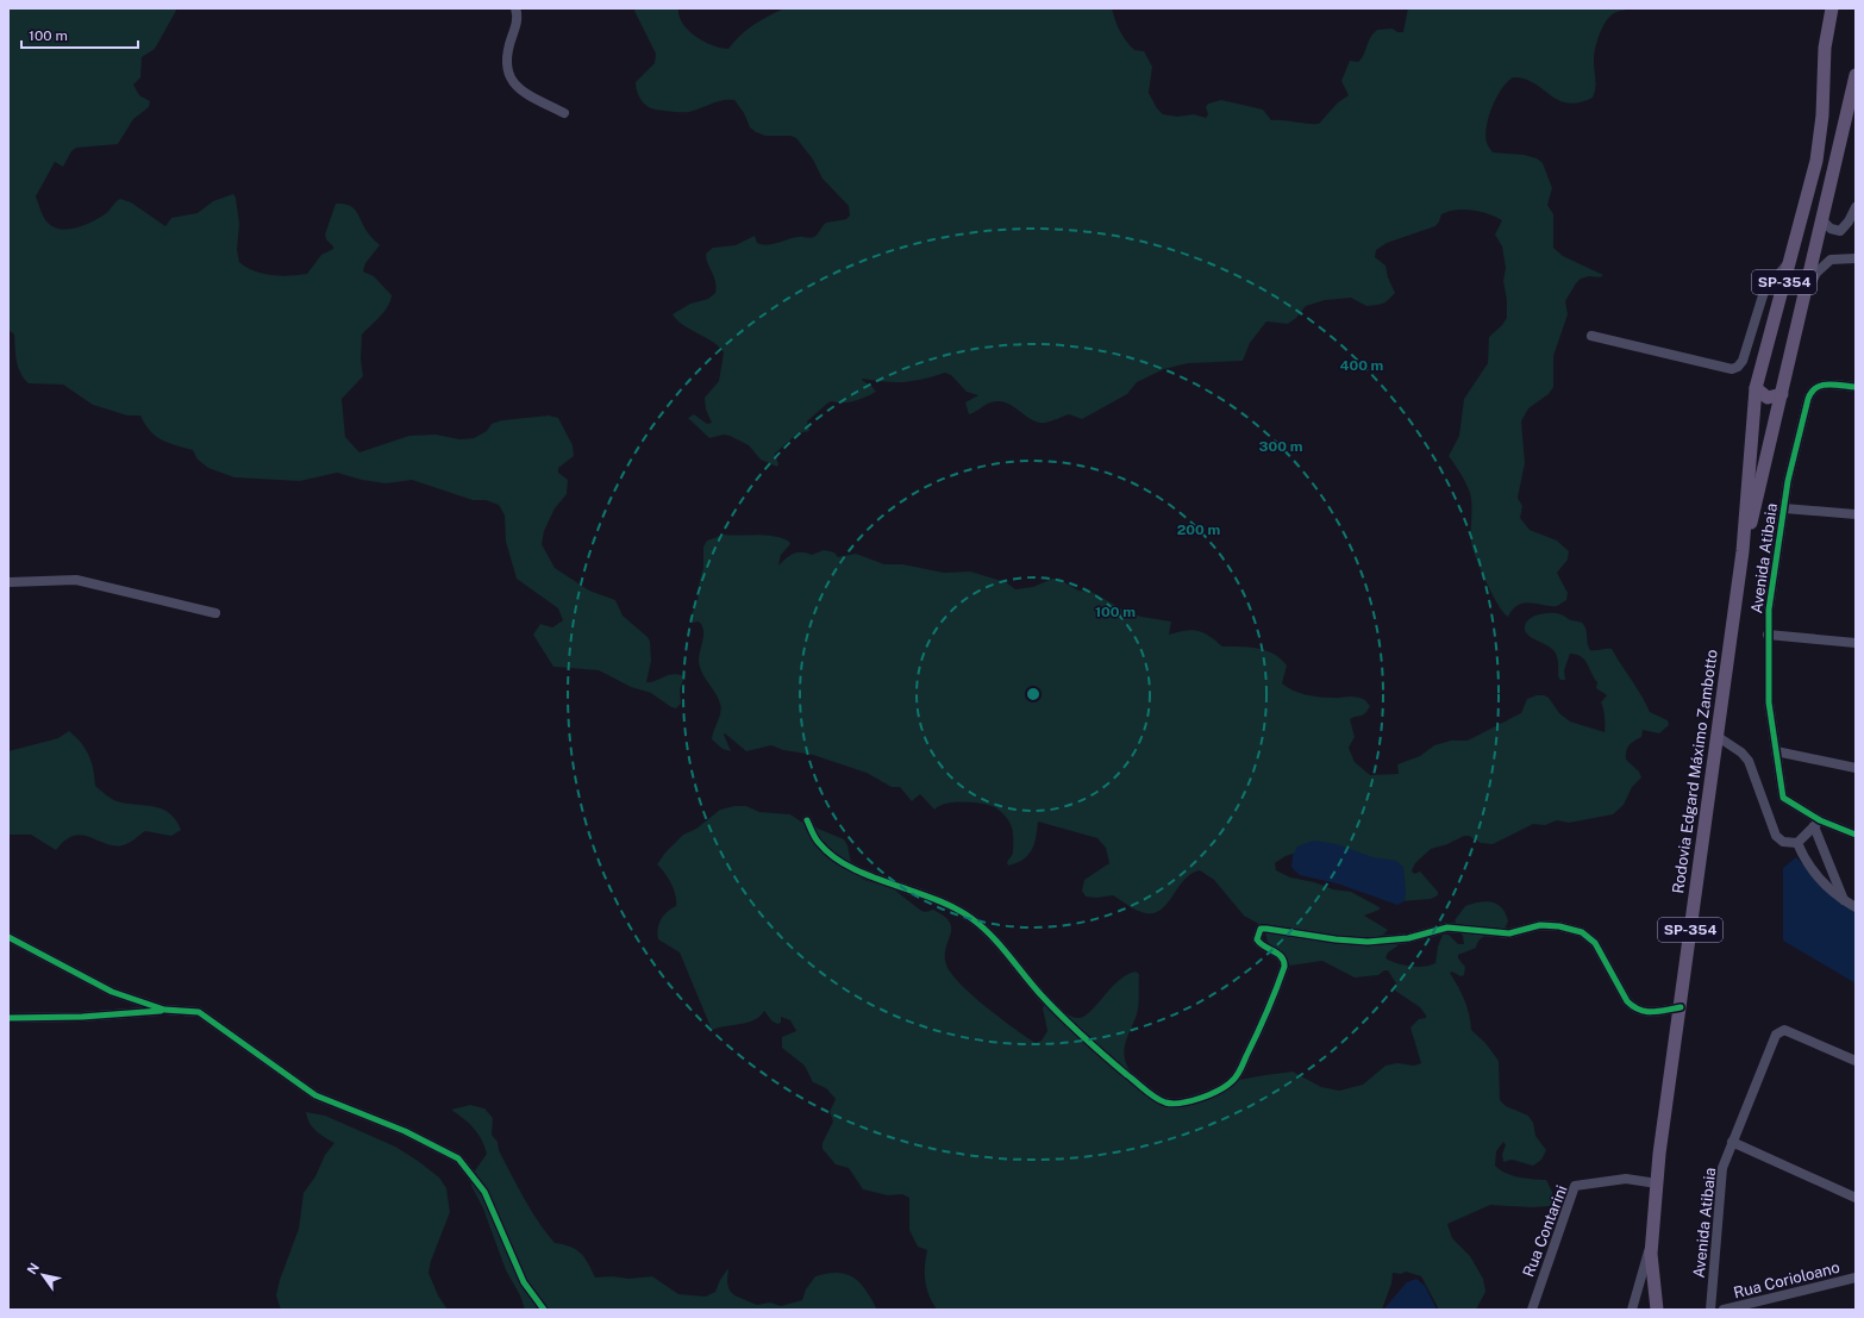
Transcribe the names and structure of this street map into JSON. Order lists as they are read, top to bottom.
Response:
{
  "streets": {
    "main road": ["SP-354", "Rodovia Edgard Máximo Zambotto"],
    "street": ["Avenida Atibaia", "Rua Contarini", "Rua Corioloano"]
  },
  "crossings": [
    ["Rodovia Edgard Máximo Zambotto", "Rua Contarini"]
  ],
  "scale_bar": "100 m",
  "north": "top left",
  "rings": [
    "400 m",
    "300 m",
    "200 m",
    "100 m"
  ]
}
